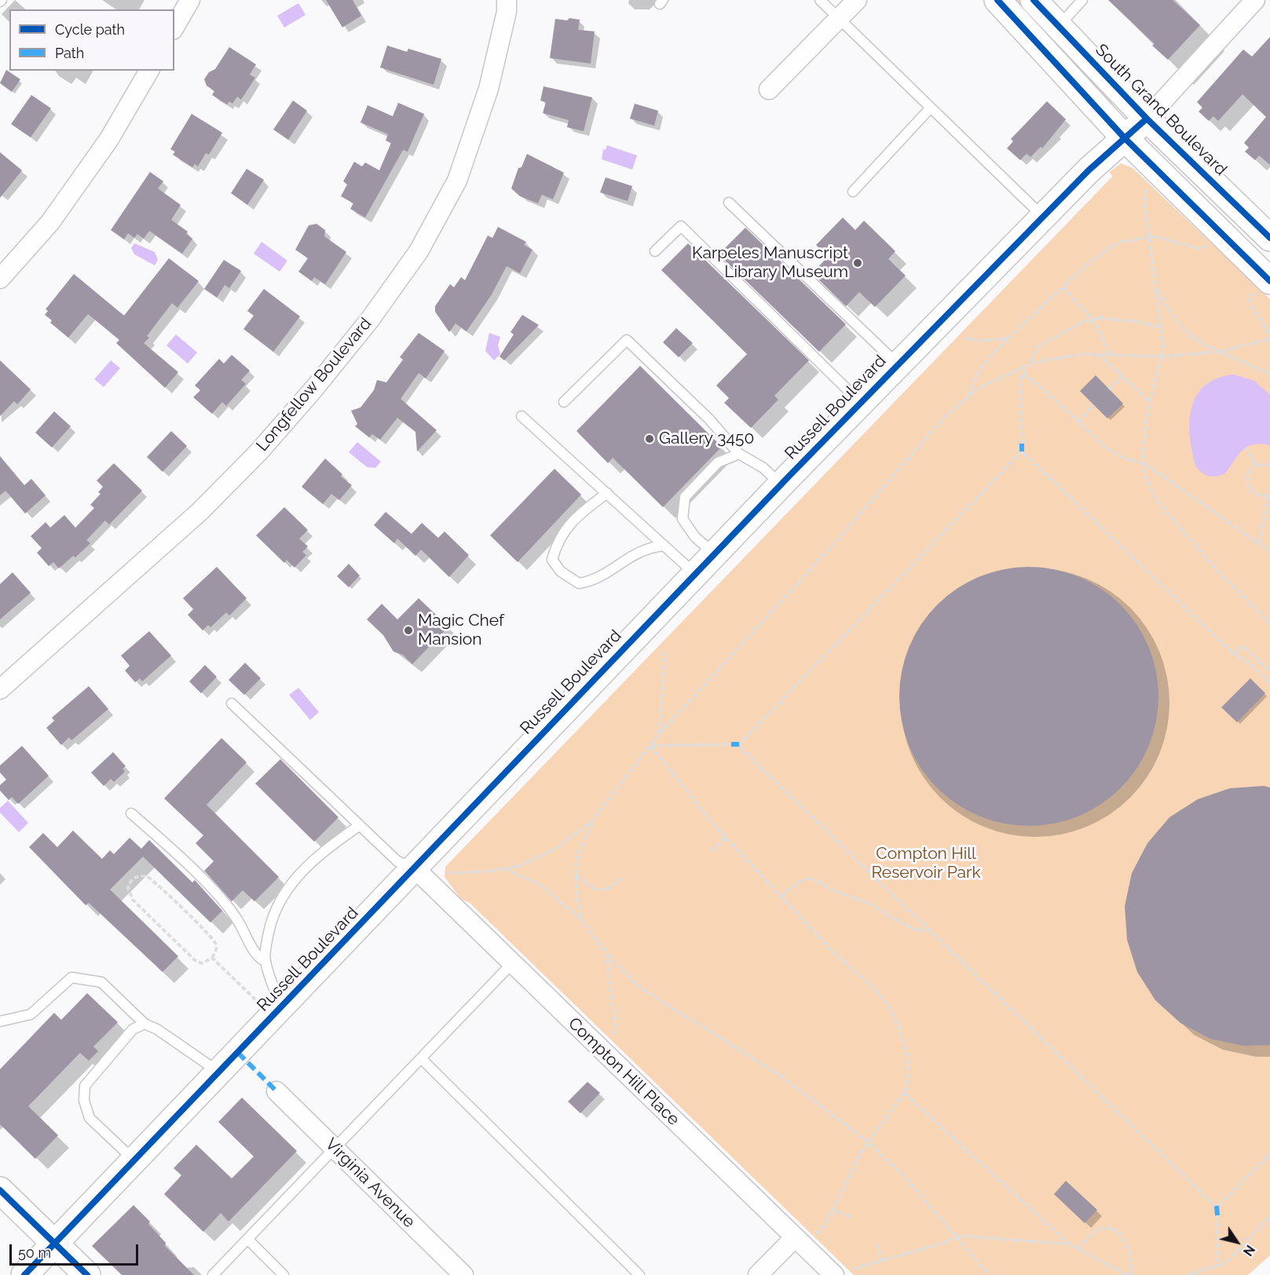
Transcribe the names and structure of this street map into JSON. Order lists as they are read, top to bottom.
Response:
{
  "streets": {
    "main road": ["South Grand Boulevard", "Russell Boulevard"],
    "street": ["Longfellow Boulevard", "Compton Hill Place", "Virginia Avenue"]
  },
  "crossings": [
    ["South Grand Boulevard", "Russell Boulevard"],
    ["Russell Boulevard", "Compton Hill Place"]
  ],
  "parks": ["Compton Hill Reservoir Park"],
  "places": ["Karpeles Manuscript Library Museum", "Gallery 3450", "Magic Chef Mansion"],
  "legend": ["Cycle path", "Path"],
  "scale_bar": "50 m",
  "north": "bottom right"
}
